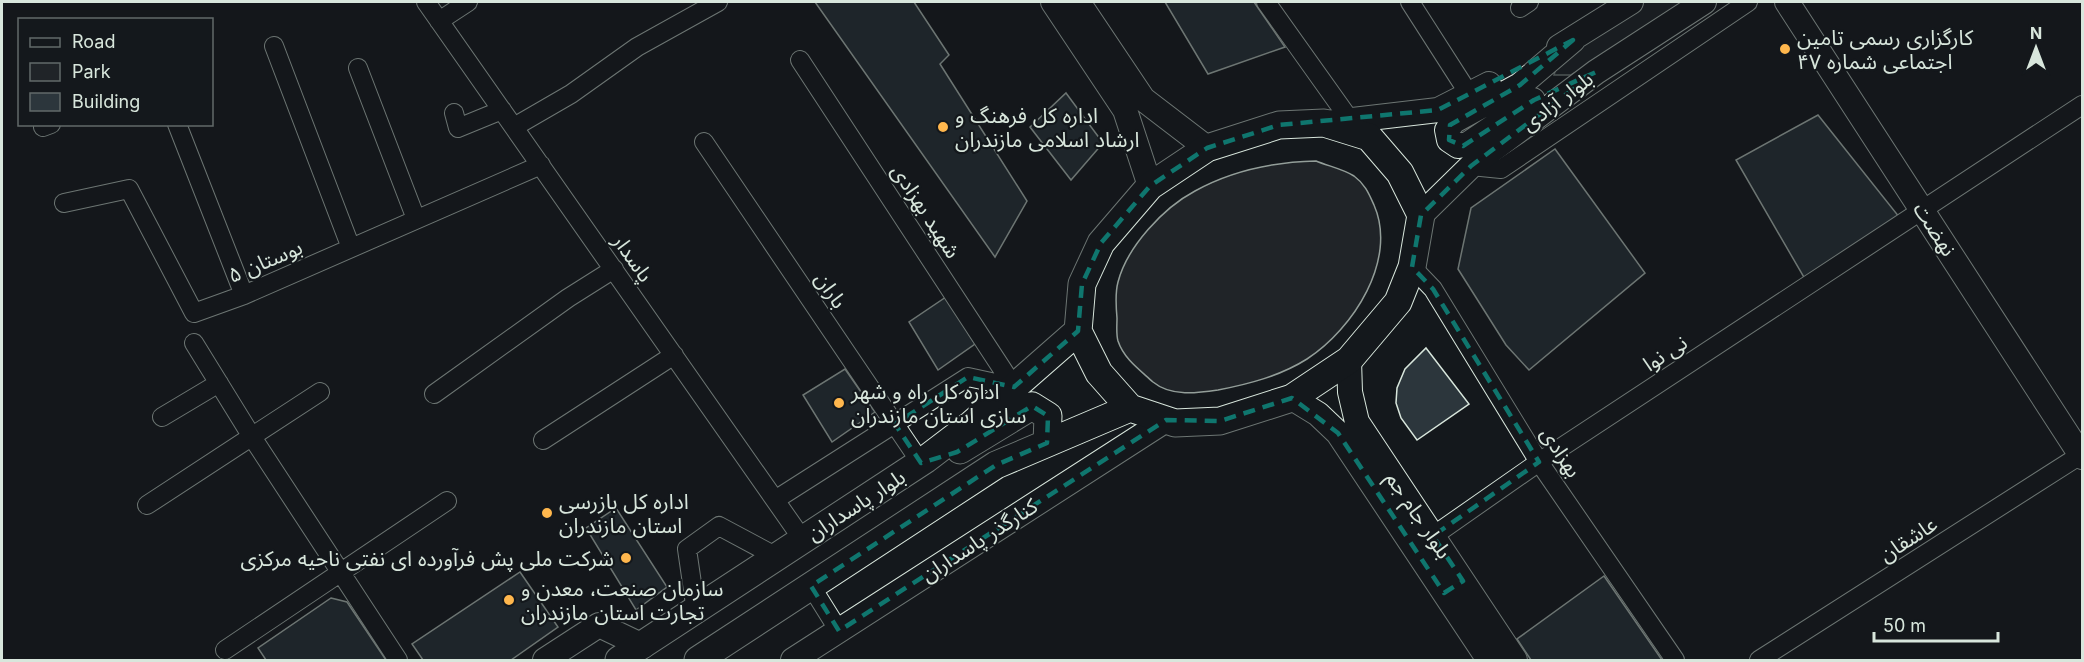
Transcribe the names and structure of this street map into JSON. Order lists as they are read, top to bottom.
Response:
{
  "streets": {
    "highway": ["بلوار پاسداران"],
    "main road": [
      "بلوار آزادی",
      "نهضت",
      "بلوار جام جم",
      "کنارگذر پاسداران"
    ],
    "street": [
      "شهید بهزادی",
      "پاسدار",
      "بوستان ۵",
      "باران",
      "نی نوا",
      "بهزادی",
      "عاشقان"
    ]
  },
  "crossings": [
    ["شهید بهزادی", "بلوار پاسداران"],
    ["نهضت", "نی نوا"],
    ["نهضت", "عاشقان"],
    ["پاسدار", "بوستان ۵"],
    ["پاسدار", "بلوار پاسداران"],
    ["باران", "بلوار پاسداران"],
    ["نی نوا", "بهزادی"],
    ["نی نوا", "بلوار جام جم"]
  ],
  "places": [
    "کارگزاری رسمی تامین اجتماعی شماره ۴۷",
    "اداره کل فرهنگ و ارشاد اسلامی مازندران",
    "اداره کل راه و شهر سازی استان مازندران",
    "اداره کل بازرسی استان مازندران",
    "شرکت ملی پش فرآورده ای نفتی ناحیه مرکزی",
    "سازمان صنعت، معدن و تجارت استان مازندران"
  ],
  "legend": ["Road", "Park", "Building"],
  "scale_bar": "50 m",
  "north": "top"
}
